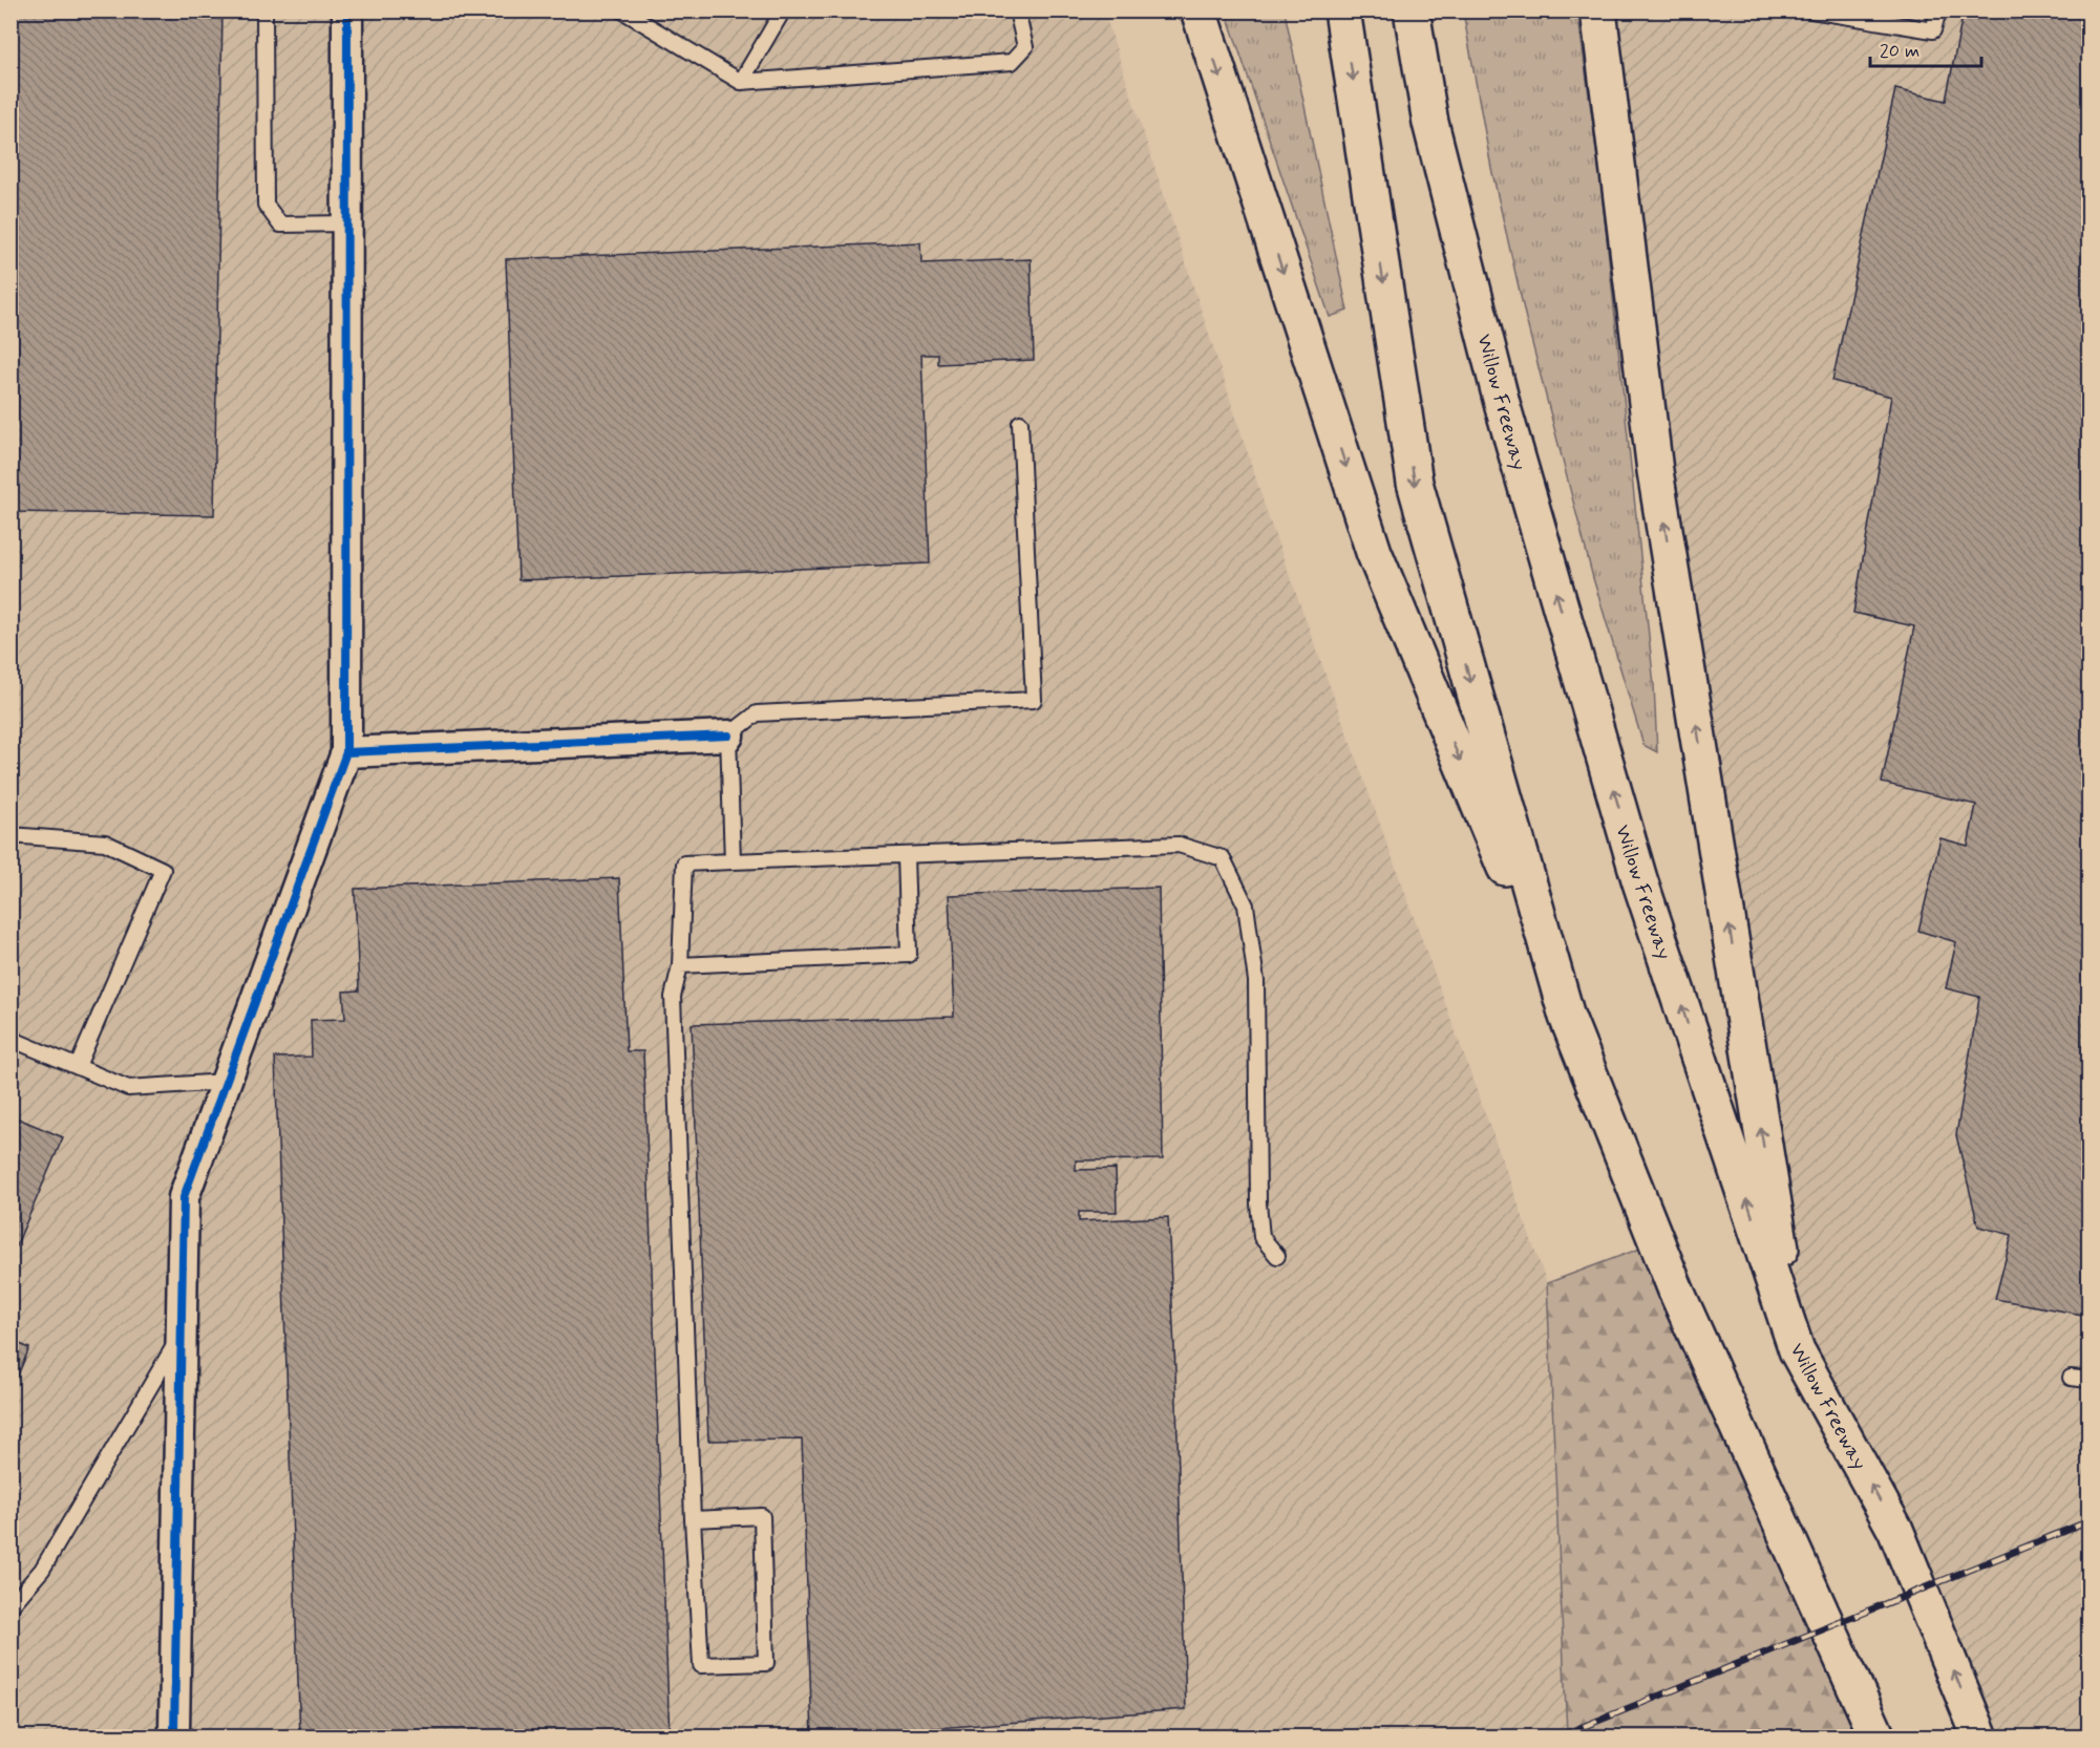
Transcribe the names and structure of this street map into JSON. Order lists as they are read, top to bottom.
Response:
{
  "streets": {
    "highway": ["Willow Freeway"]
  },
  "scale_bar": "20 m"
}
